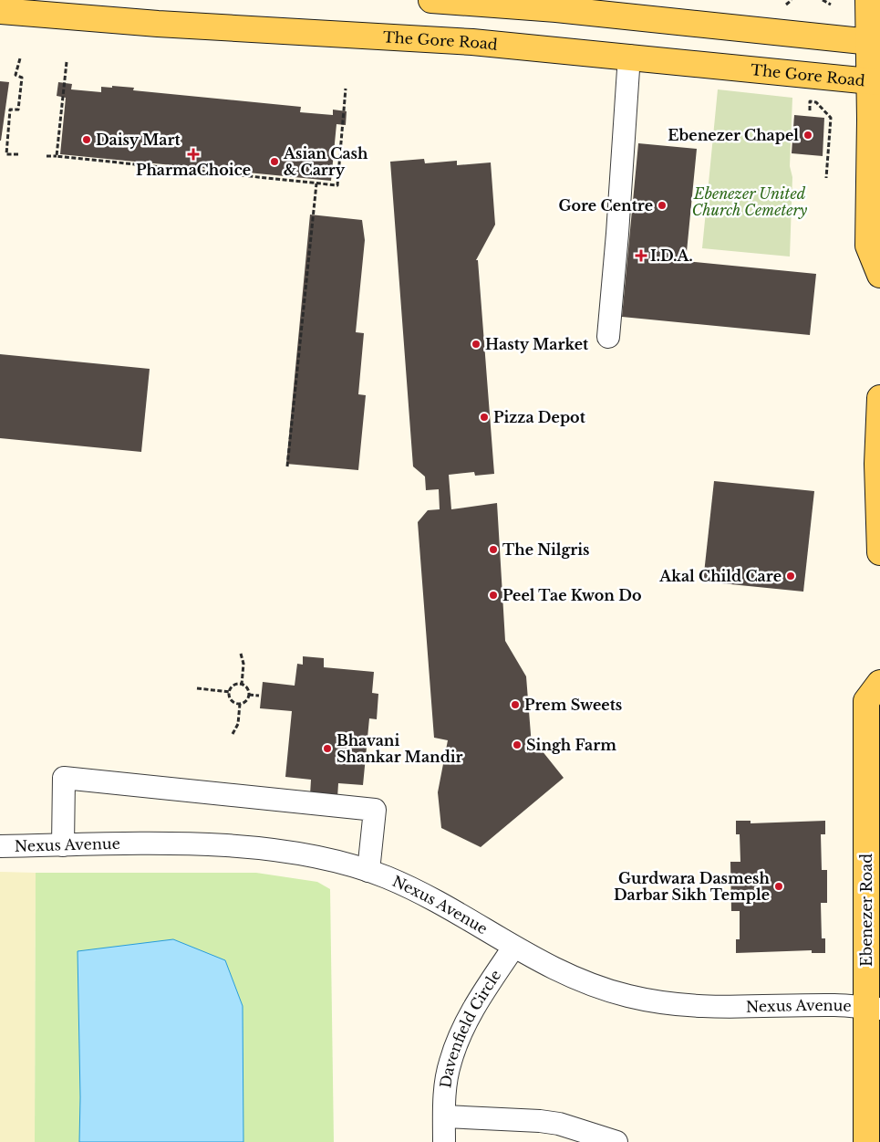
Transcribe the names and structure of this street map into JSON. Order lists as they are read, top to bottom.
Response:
{
  "streets": {
    "main road": ["The Gore Road", "Ebenezer Road"],
    "street": ["Nexus Avenue", "Davenfield Circle"]
  },
  "crossings": [
    ["Nexus Avenue", "Ebenezer Road"],
    ["Nexus Avenue", "Davenfield Circle"]
  ],
  "parks": ["Ebenezer United Church Cemetery"],
  "places": {
    "other": [
      "Ebenezer Chapel",
      "Daisy Mart",
      "Asian Cash & Carry",
      "Gore Centre",
      "Hasty Market",
      "Pizza Depot",
      "The Nilgris",
      "Akal Child Care",
      "Peel Tae Kwon Do",
      "Prem Sweets",
      "Singh Farm",
      "Bhavani Shankar Mandir",
      "Gurdwara Dasmesh Darbar Sikh Temple"
    ],
    "health": ["PharmaChoice", "I.D.A."]
  }
}
